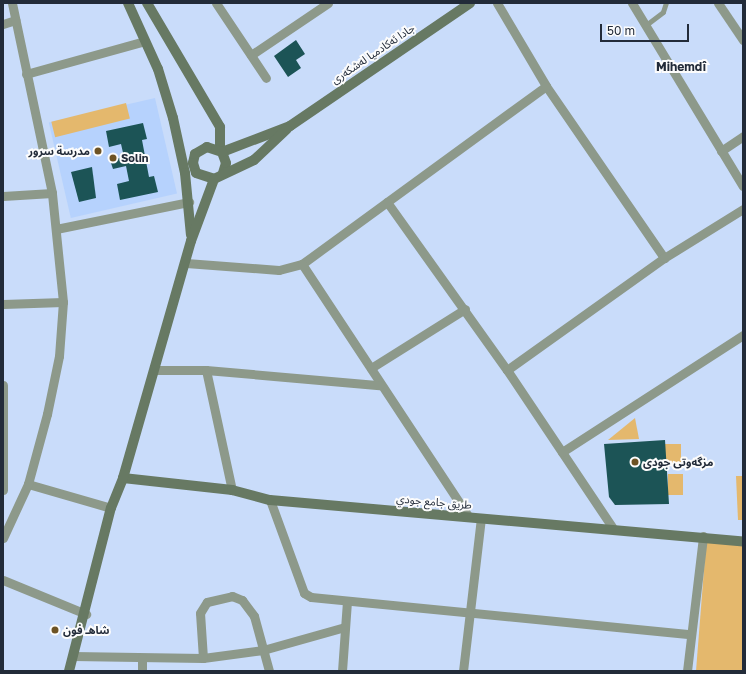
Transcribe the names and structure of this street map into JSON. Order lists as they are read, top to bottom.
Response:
{
  "streets": {
    "main road": ["جادا ئه‌كادميا له‌شكه‌رى", "طريق جامع جودي"]
  },
  "districts": ["Mihemdî"],
  "places": [
    "مدرسة سرور",
    "Solin",
    "مزگەوتی جودی",
    "شاهـ فون"
  ],
  "scale_bar": "50 m"
}
